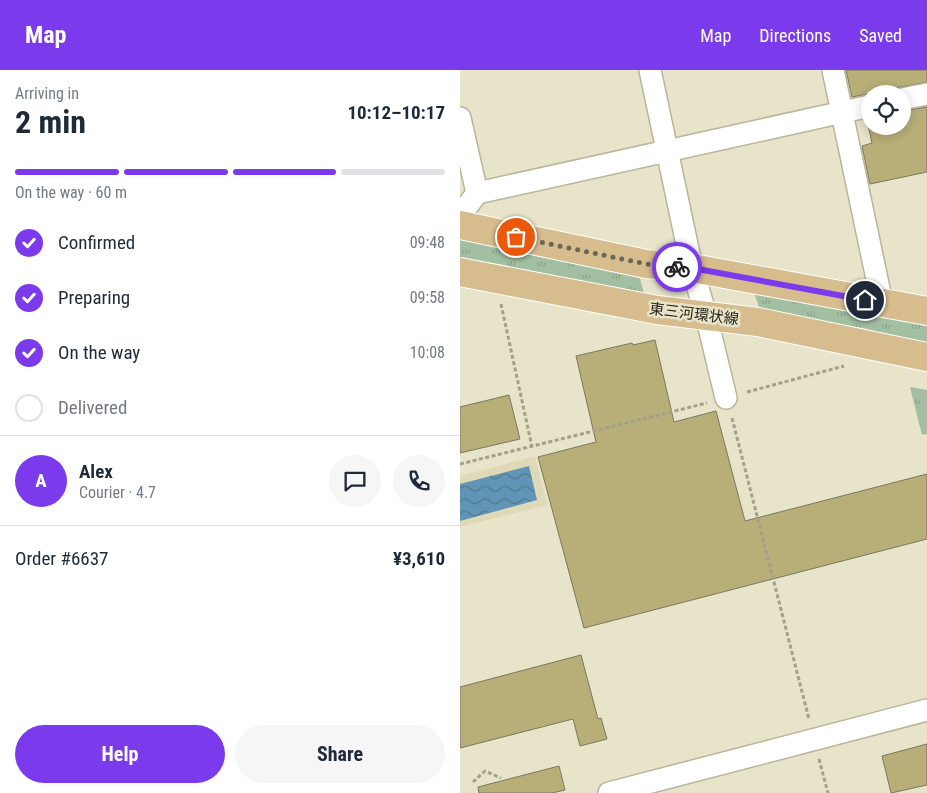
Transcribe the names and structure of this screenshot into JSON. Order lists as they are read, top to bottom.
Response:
{
  "streets": {
    "main road": ["東三河環状線"]
  },
  "page": {
    "header": "Map",
    "nav": ["Map", "Directions", "Saved"],
    "heading": ["2 min", "Arriving in", "10:12–10:17"],
    "panel": [
      "Alex",
      "Courier · 4.7",
      "Order #6637",
      "¥3,610"
    ],
    "bar": "On the way · 60 m",
    "list": [
      ["Confirmed", "09:48"],
      ["Preparing", "09:58"],
      ["On the way", "10:08"],
      "Delivered"
    ],
    "round": "A",
    "buttons": ["Help", "Share"]
  }
}
